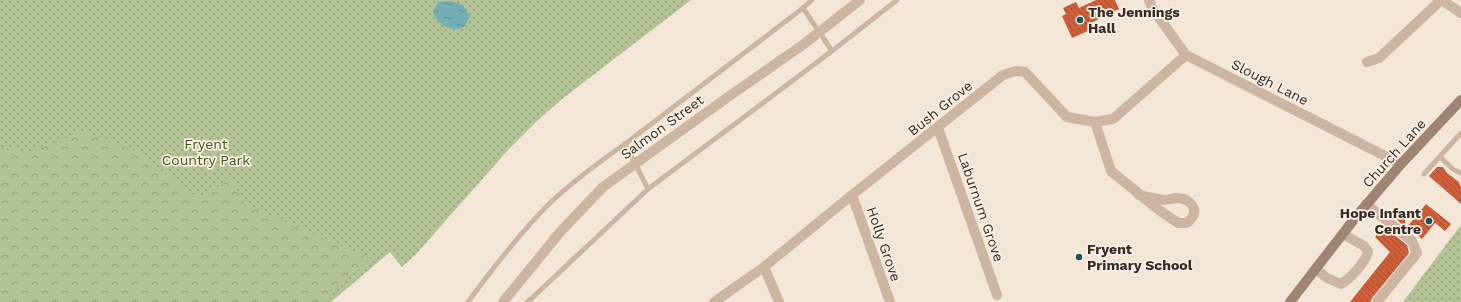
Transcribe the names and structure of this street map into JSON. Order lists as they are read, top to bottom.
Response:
{
  "streets": {
    "main road": ["Church Lane"],
    "street": [
      "Slough Lane",
      "Bush Grove",
      "Salmon Street",
      "Laburnum Grove",
      "Holly Grove"
    ]
  },
  "crossings": [
    ["Slough Lane", "Bush Grove"],
    ["Slough Lane", "Church Lane"],
    ["Bush Grove", "Laburnum Grove"],
    ["Bush Grove", "Holly Grove"]
  ],
  "parks": ["Fryent Country Park"],
  "places": ["The Jennings Hall", "Hope Infant Centre", "Fryent Primary School"]
}
